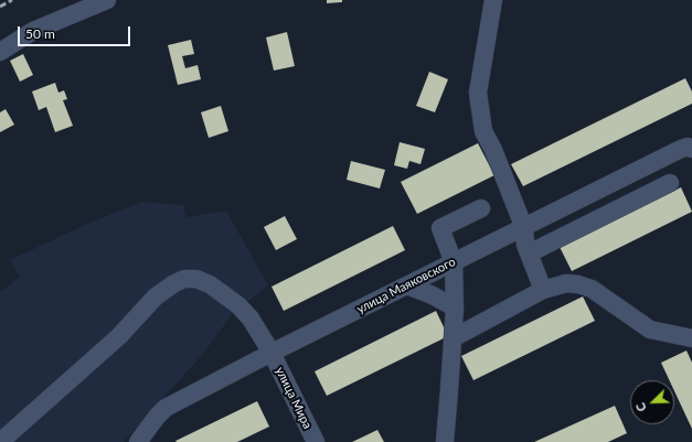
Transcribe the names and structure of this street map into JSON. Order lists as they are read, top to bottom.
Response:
{
  "streets": {
    "street": ["улица Маяковского", "улица Мира"]
  },
  "crossings": [
    ["улица Маяковского", "улица Мира"]
  ],
  "scale_bar": "50 m",
  "north": "bottom left"
}
